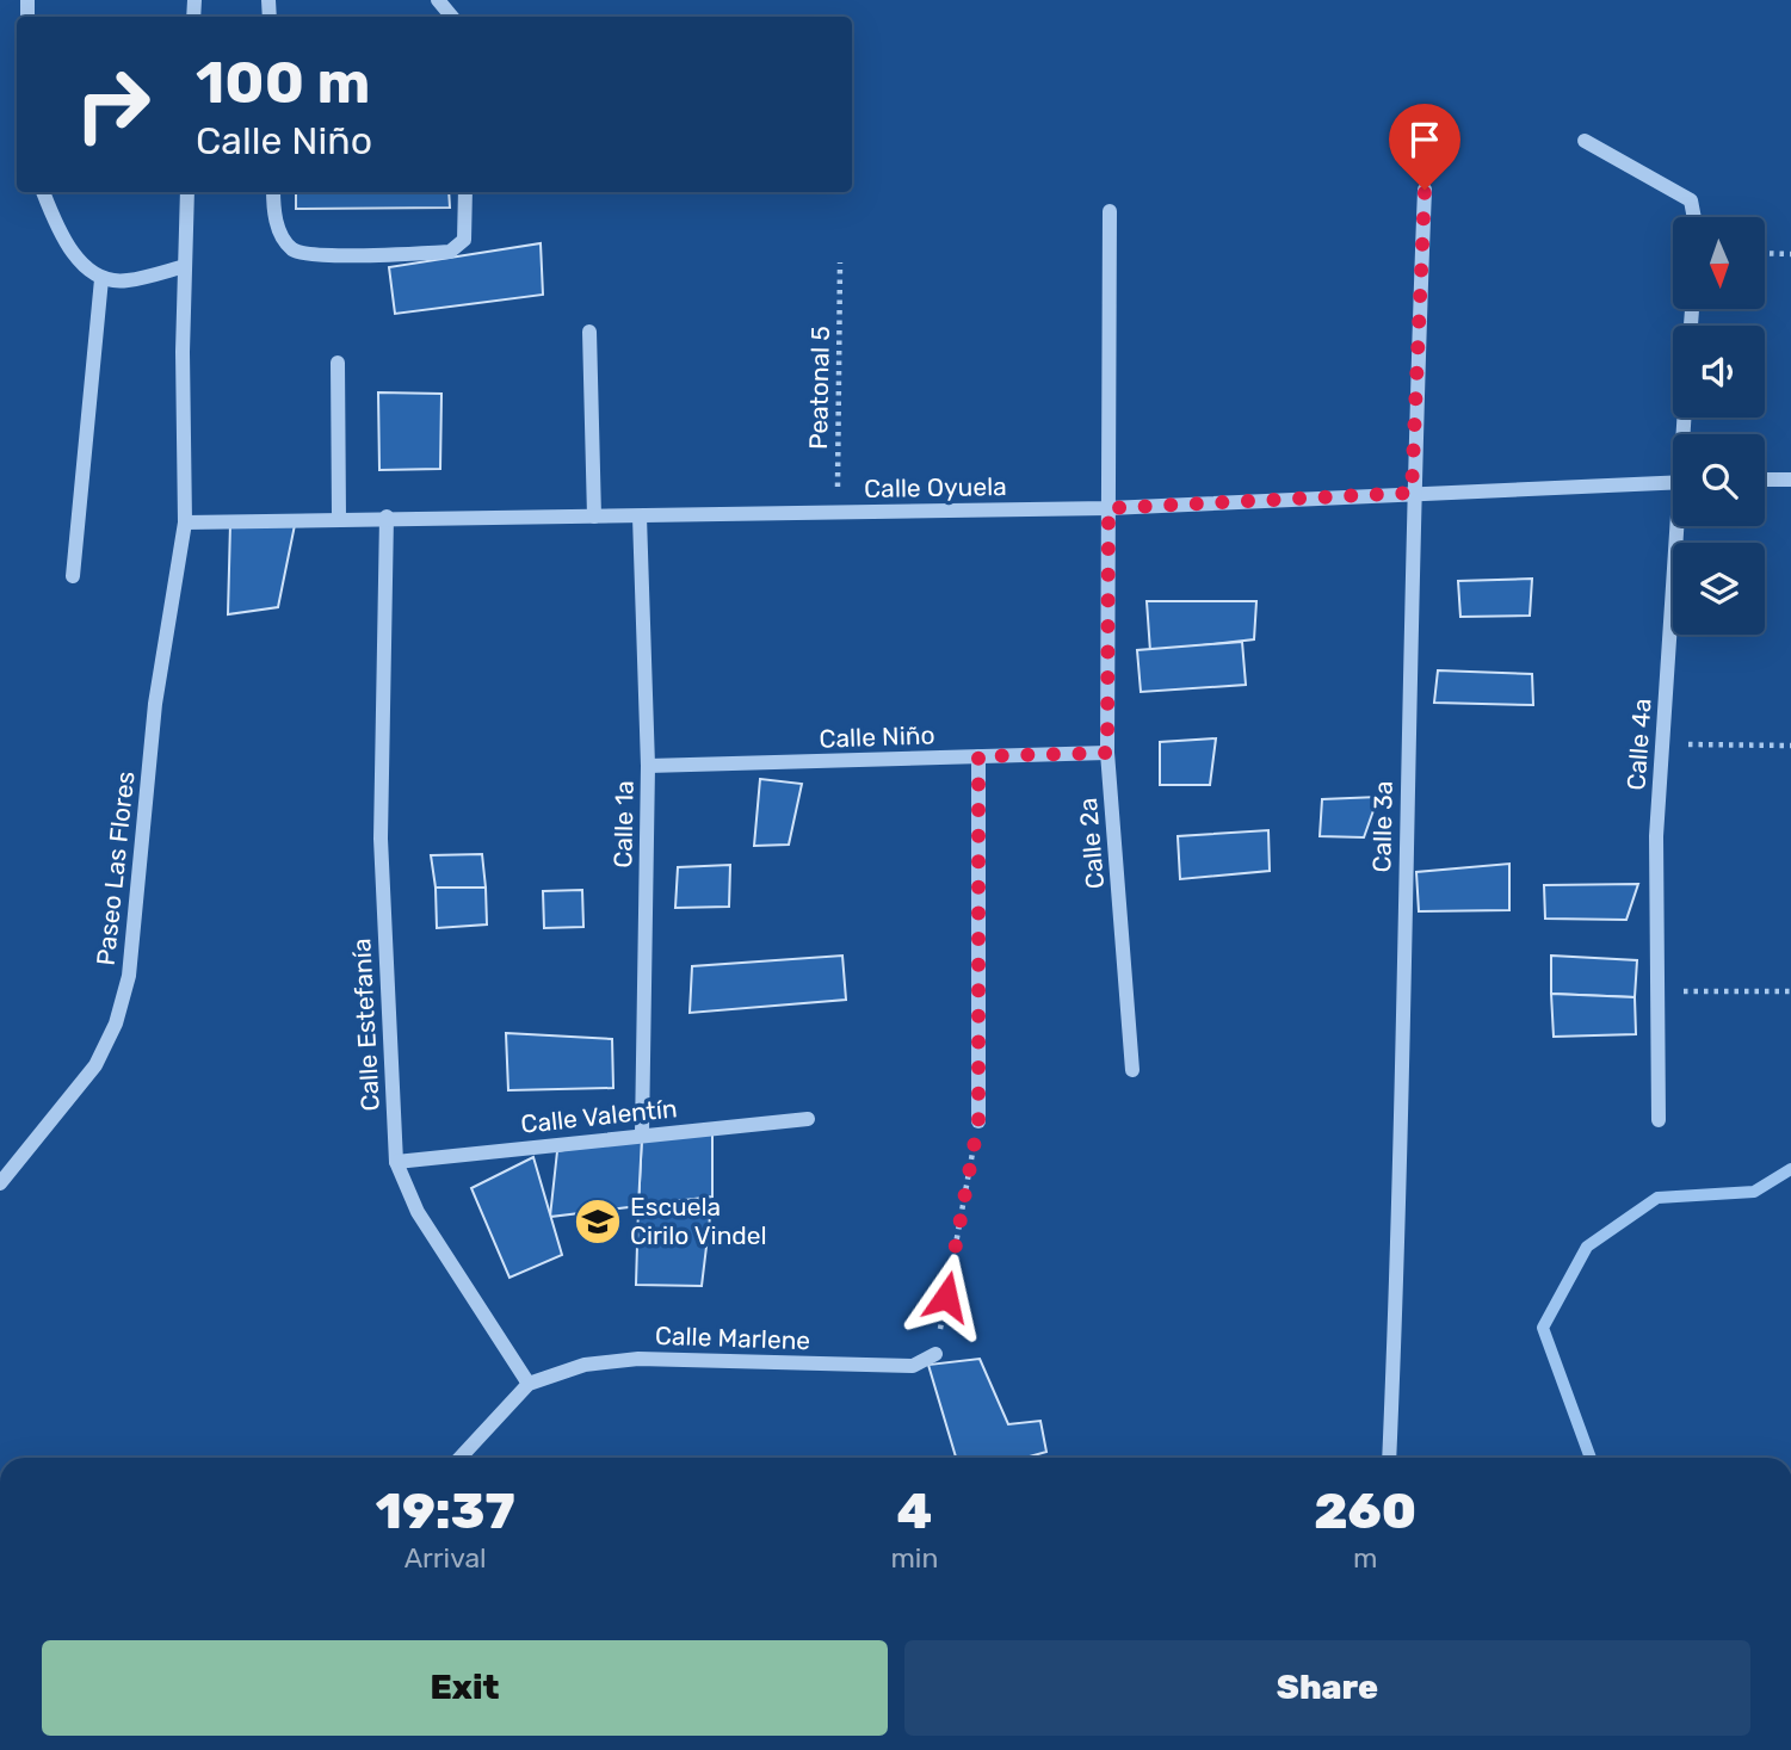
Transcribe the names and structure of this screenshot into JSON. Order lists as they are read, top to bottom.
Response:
{
  "streets": {
    "street": [
      "Calle Oyuela",
      "Calle Niño",
      "Calle 4a",
      "Calle 1a",
      "Calle 3a",
      "Calle 2a",
      "Paseo Las Flores",
      "Calle Estefanía",
      "Calle Valentín",
      "Calle Marlene"
    ],
    "path": ["Peatonal 5"]
  },
  "crossings": [
    ["Peatonal 5", "Calle Oyuela"],
    ["Calle Oyuela", "Calle 1a"],
    ["Calle Oyuela", "Calle 3a"],
    ["Calle Oyuela", "Calle 2a"],
    ["Calle Oyuela", "Paseo Las Flores"],
    ["Calle Oyuela", "Calle Estefanía"],
    ["Calle Niño", "Calle 1a"],
    ["Calle Niño", "Calle 2a"],
    ["Calle 1a", "Calle Valentín"],
    ["Calle Estefanía", "Calle Valentín"],
    ["Calle Estefanía", "Calle Marlene"]
  ],
  "places": {
    "school or university": ["Escuela Cirilo Vindel"]
  },
  "north": "bottom",
  "page": {
    "turn": ["100 m", "Calle Niño"],
    "eta": [
      "19:37",
      "Arrival",
      "4",
      "min",
      "260",
      "m"
    ],
    "buttons": ["Exit", "Share"]
  }
}
